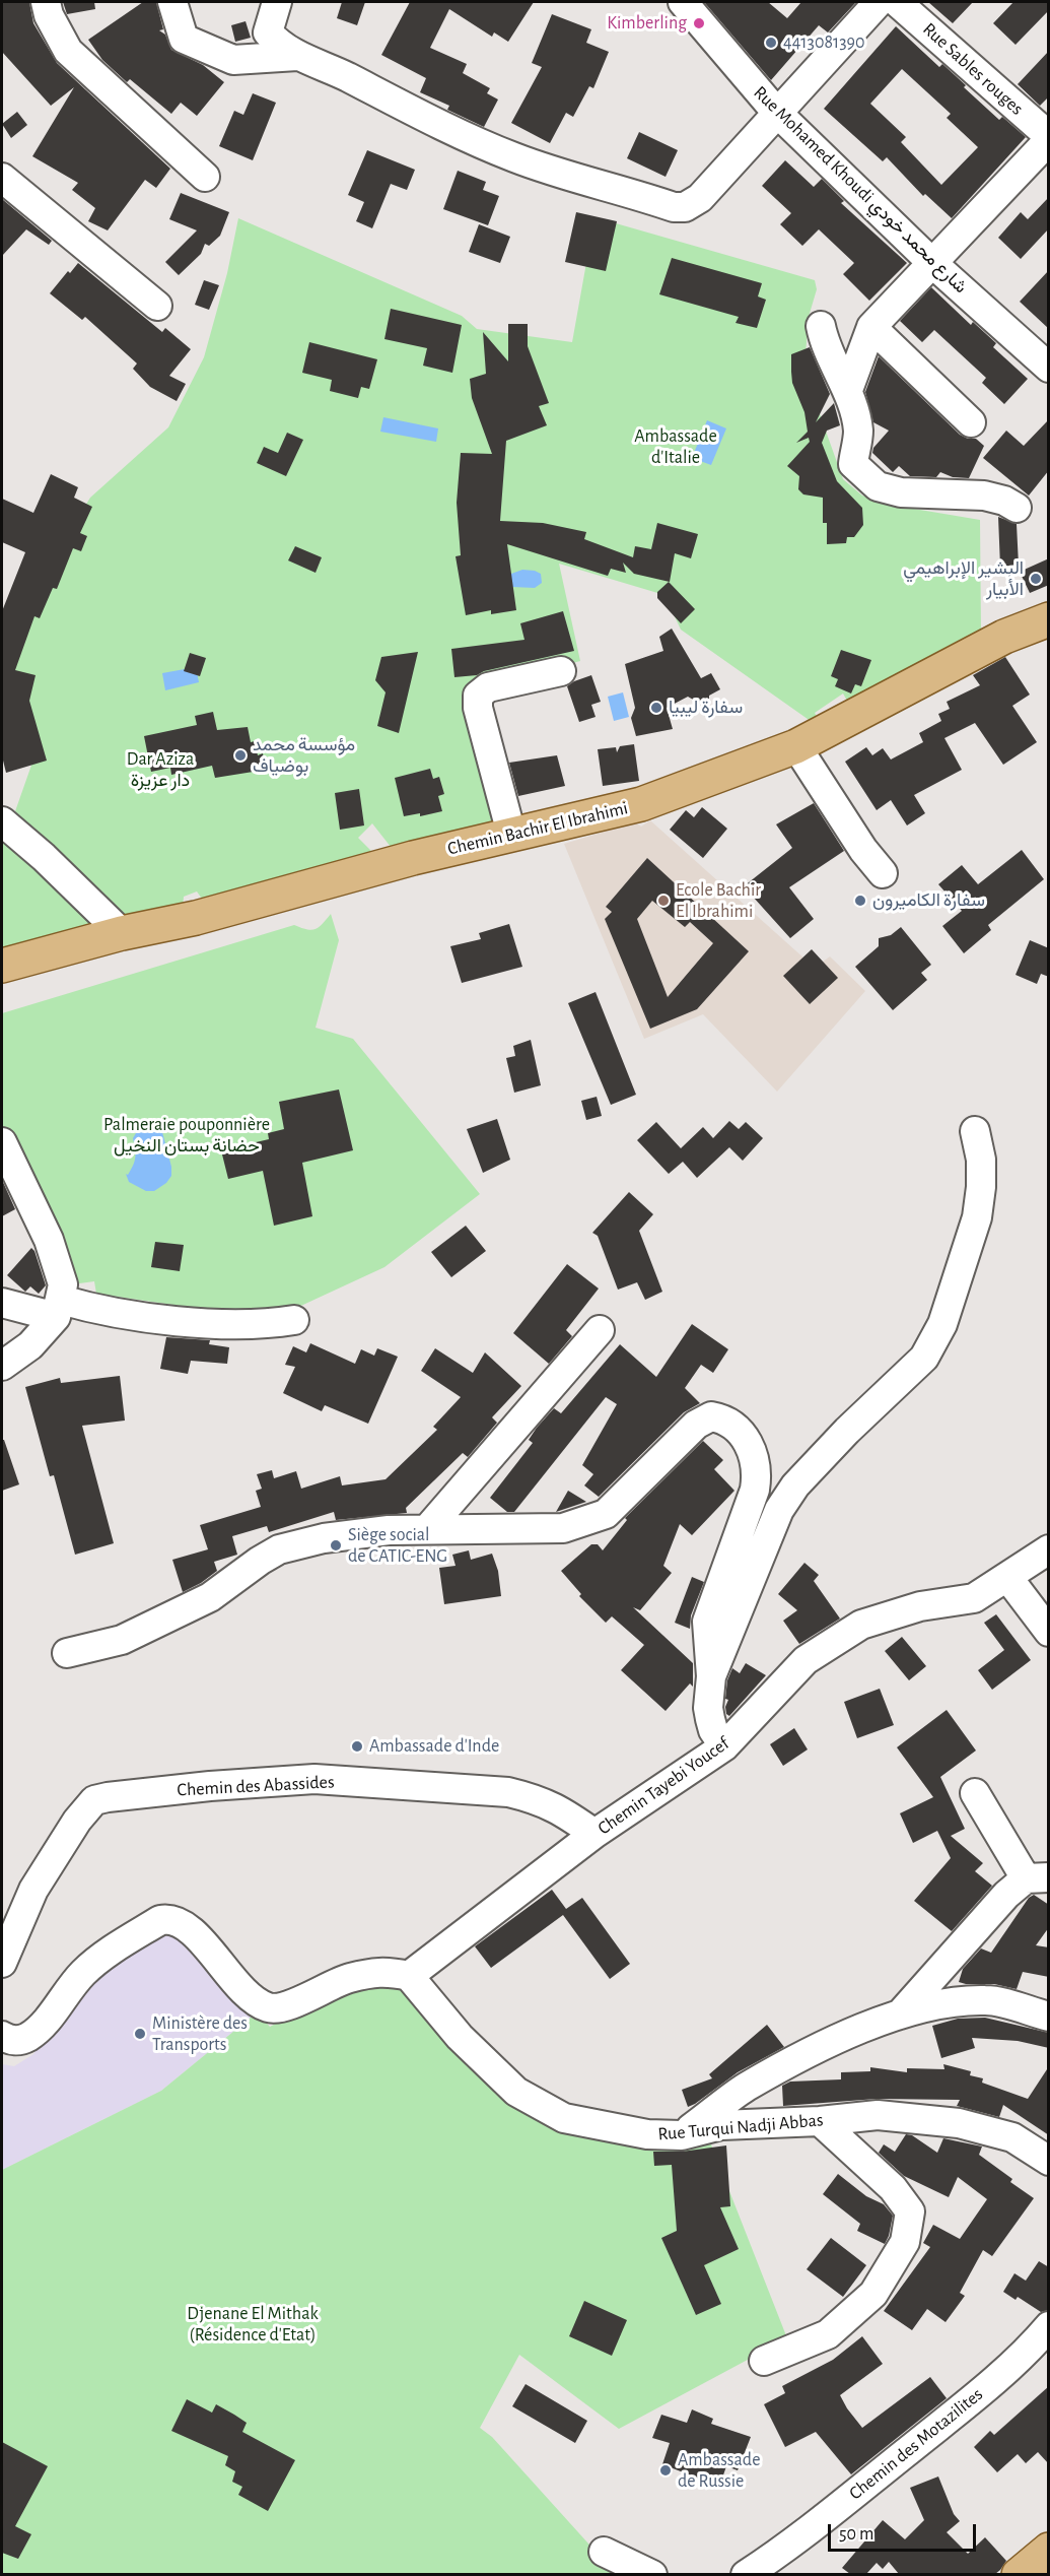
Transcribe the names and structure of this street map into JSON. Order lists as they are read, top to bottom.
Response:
{
  "streets": {
    "main road": ["Chemin Bachir El Ibrahimi"],
    "street": [
      "Rue Sables rouges",
      "Rue Mohamed Khoudi شارع محمد خودي",
      "Chemin des Abassides",
      "Chemin Tayebi Youcef",
      "Rue Turqui Nadji Abbas",
      "Chemin des Motazilites"
    ]
  },
  "crossings": [
    ["Chemin des Abassides", "Chemin Tayebi Youcef"],
    ["Chemin Tayebi Youcef", "Rue Turqui Nadji Abbas"]
  ],
  "parks": [
    "Ambassade d'Italie",
    "Dar Aziza دار عزيزة",
    "Palmeraie pouponnière حضانة بستان النخيل",
    "Djenane El Mithak (Résidence d'Etat)"
  ],
  "places": [
    "Kimberling",
    "4413081390",
    "البشير الإبراهيمي الأبيار",
    "سفارة ليبيا",
    "مؤسسة محمد بوضياف",
    "Ecole Bachir El Ibrahimi",
    "سفارة الكاميرون",
    "Siège social de CATIC-ENG",
    "Ambassade d'Inde",
    "Ministère des Transports",
    "Ambassade de Russie"
  ],
  "scale_bar": "50 m"
}
